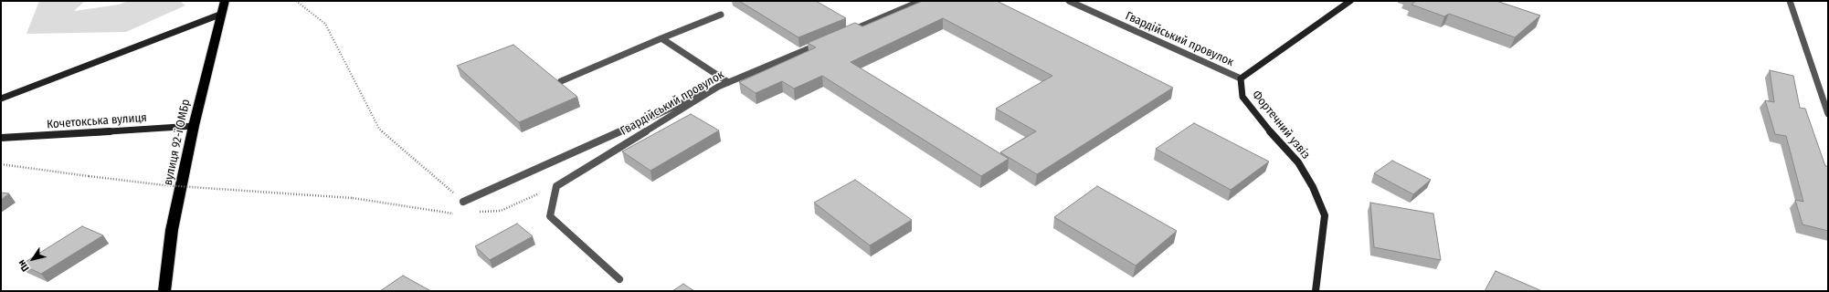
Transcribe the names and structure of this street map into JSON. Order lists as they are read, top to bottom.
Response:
{
  "streets": {
    "highway": ["вулиця 92-ї ОМБр"],
    "street": ["Гвардійський провулок", "Кочетокська вулиця", "Фортечний узвіз"]
  },
  "crossings": [
    ["Гвардійський провулок", "Фортечний узвіз"],
    ["Кочетокська вулиця", "вулиця 92-ї ОМБр"]
  ],
  "north": "bottom left"
}
